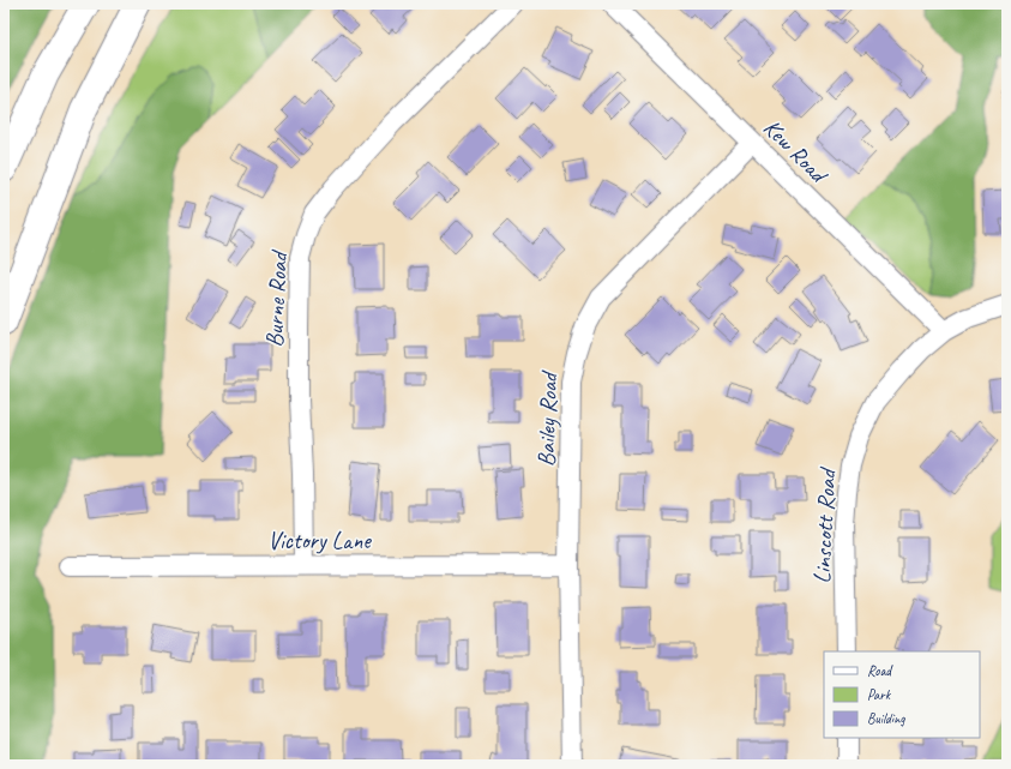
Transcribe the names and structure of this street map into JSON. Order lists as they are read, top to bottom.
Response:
{
  "streets": {
    "street": [
      "Kew Road",
      "Burne Road",
      "Bailey Road",
      "Linscott Road",
      "Victory Lane"
    ]
  },
  "crossings": [
    ["Kew Road", "Bailey Road"],
    ["Kew Road", "Linscott Road"],
    ["Burne Road", "Victory Lane"],
    ["Bailey Road", "Victory Lane"]
  ],
  "legend": ["Road", "Park", "Building"]
}
